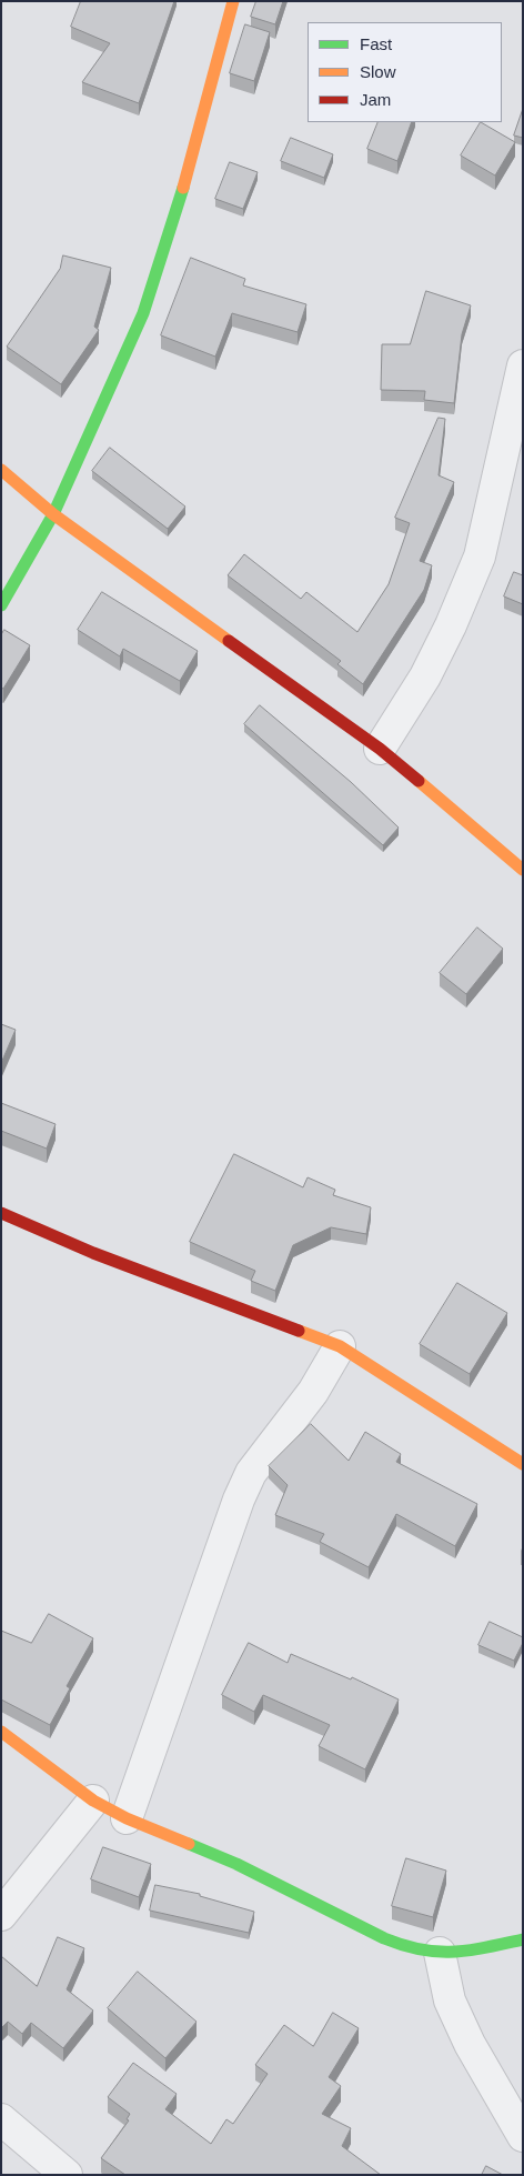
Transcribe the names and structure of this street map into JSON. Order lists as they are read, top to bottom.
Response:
{
  "legend": ["Fast", "Slow", "Jam"]
}
